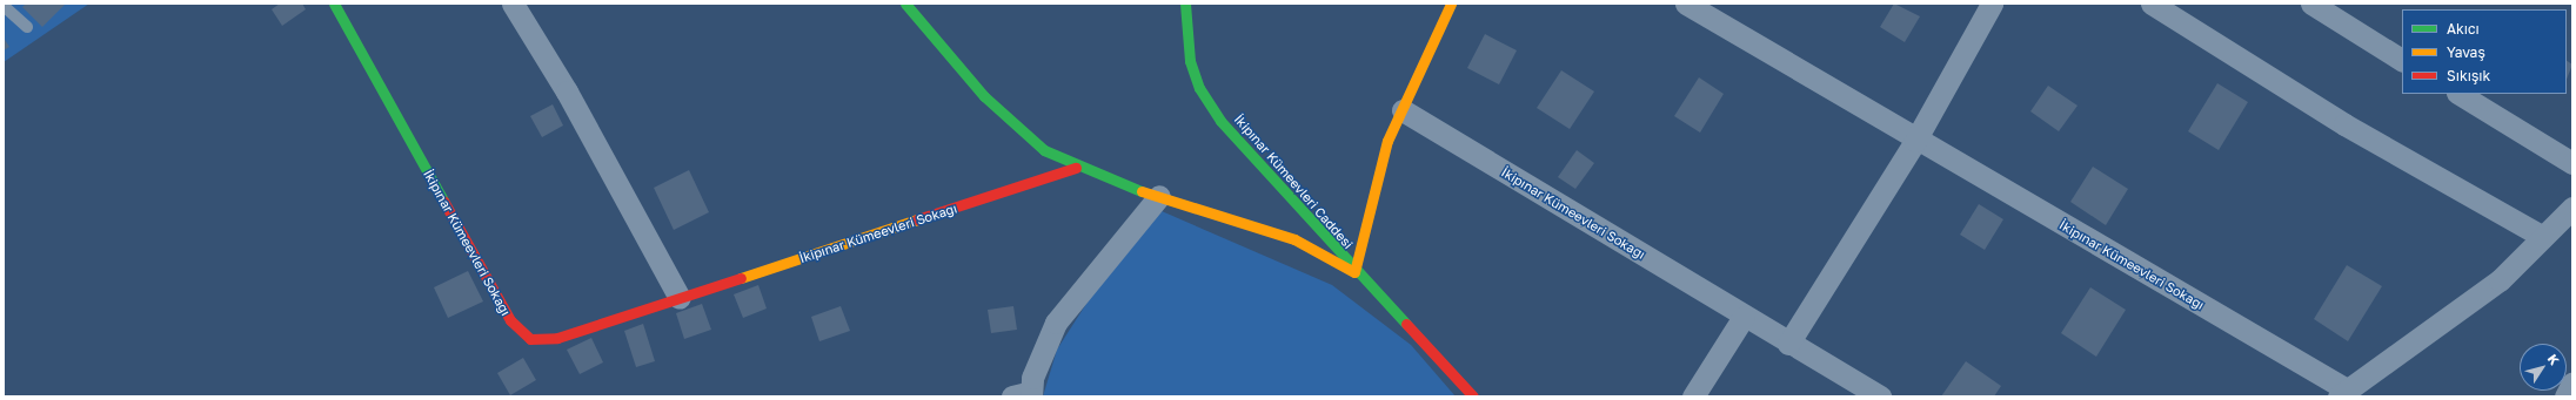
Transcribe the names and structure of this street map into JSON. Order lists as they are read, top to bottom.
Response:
{
  "streets": {
    "street": ["İkipınar Kümeevleri Caddesi", "İkipınar Kümeevleri Sokağı"]
  },
  "legend": ["Akıcı", "Yavaş", "Sıkışık"],
  "north": "top right"
}
